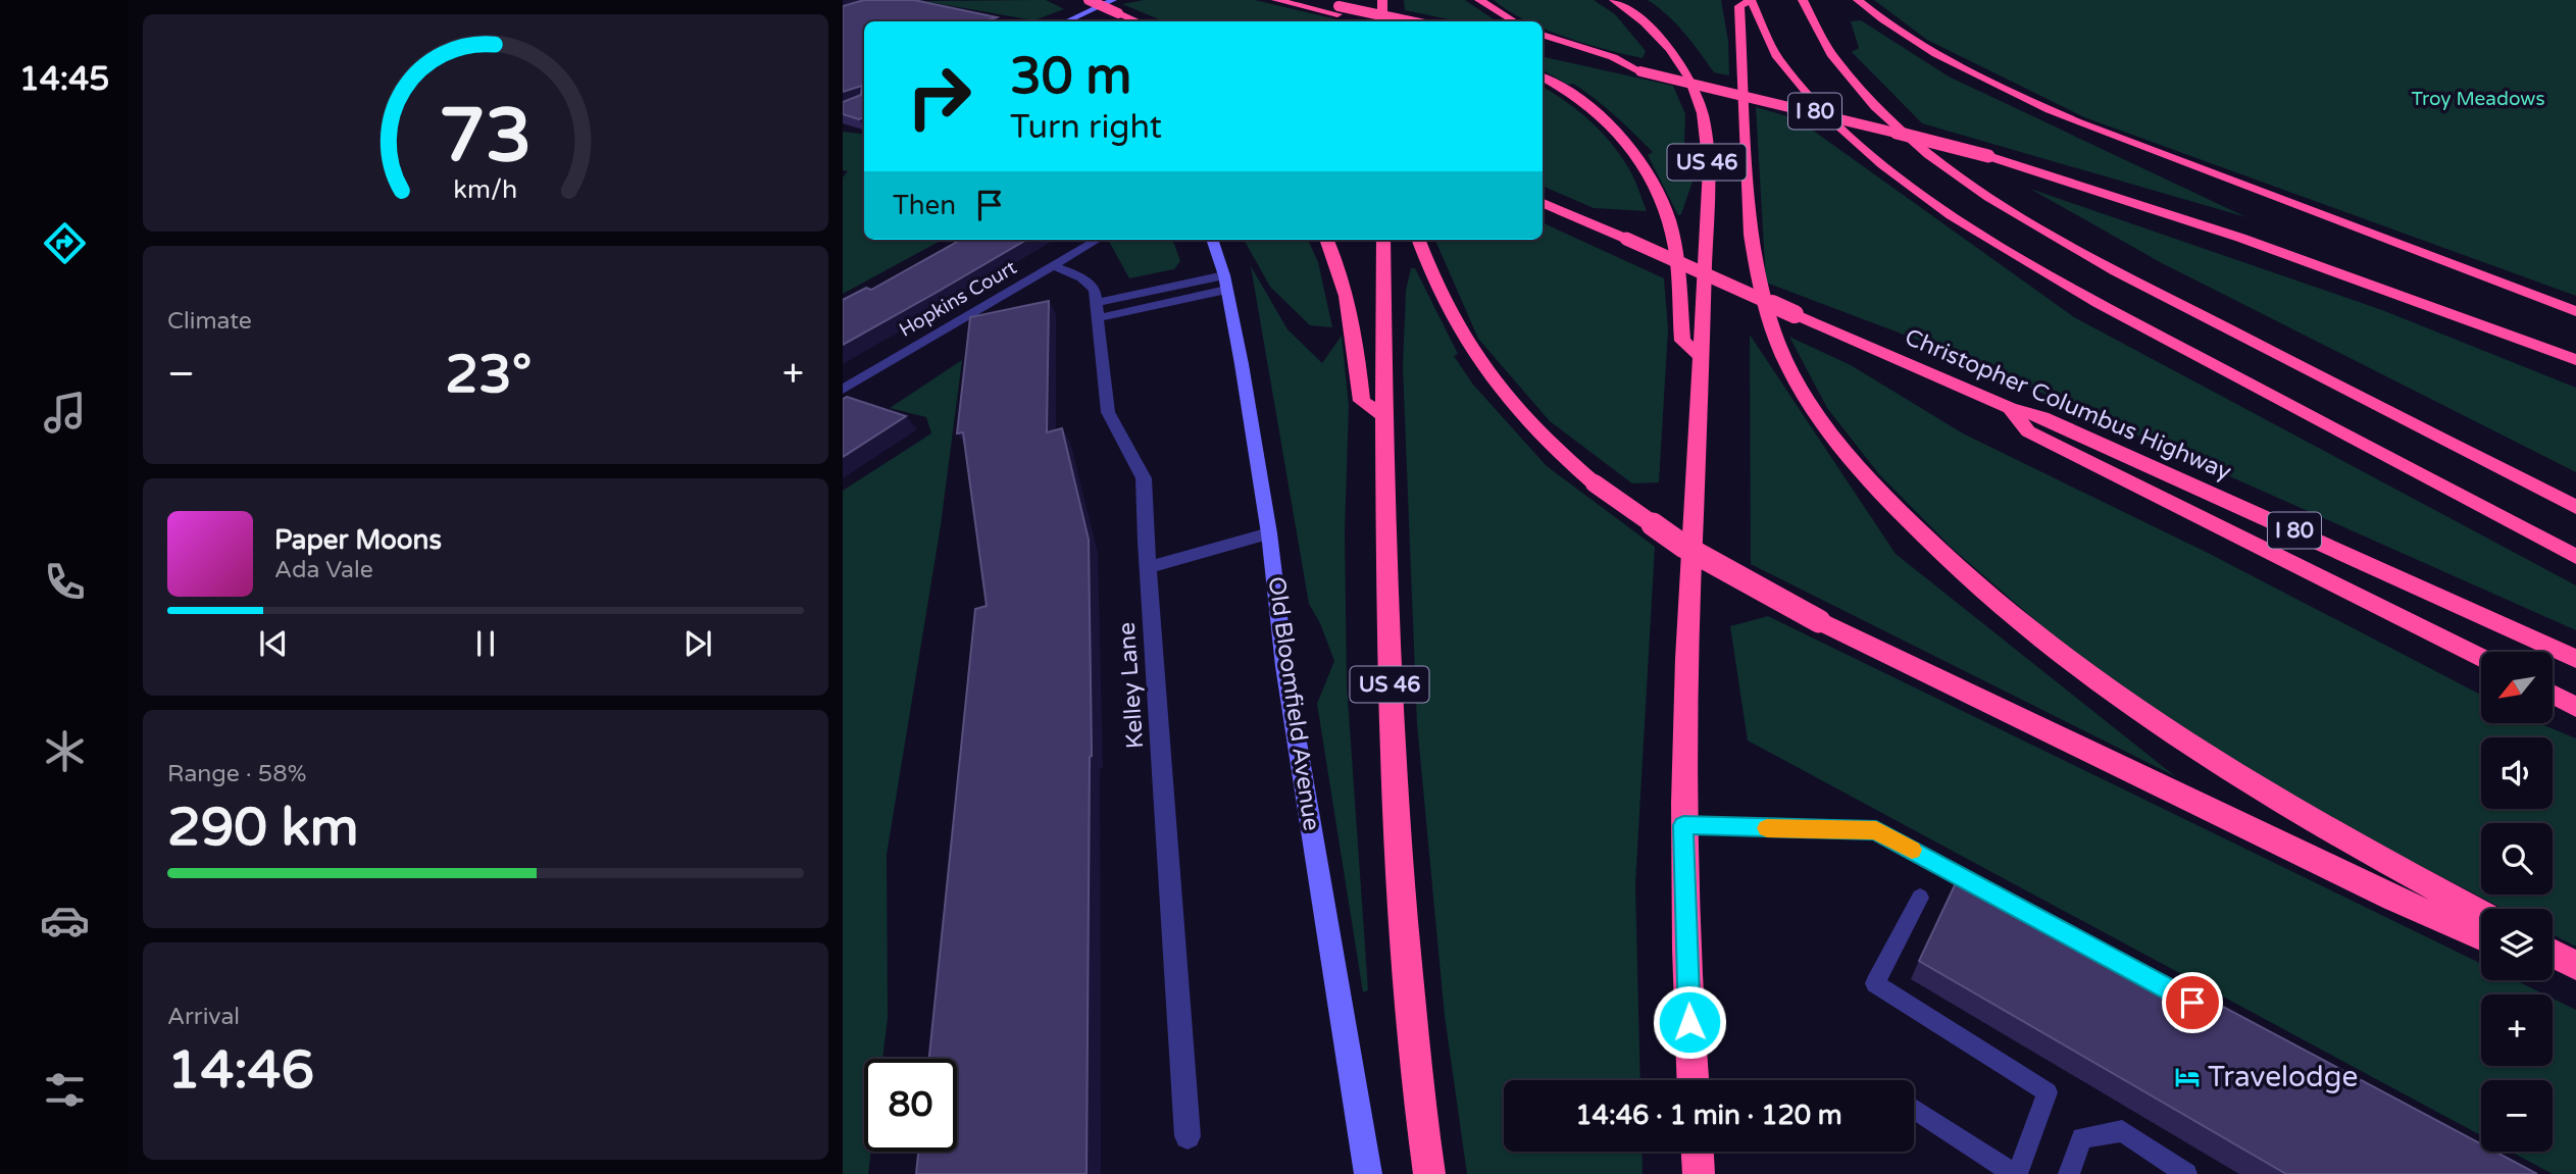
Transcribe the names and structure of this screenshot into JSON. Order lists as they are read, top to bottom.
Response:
{
  "streets": {
    "highway": ["I 80", "US 46", "Christopher Columbus Highway"],
    "street": ["Hopkins Court", "Kelley Lane", "Old Bloomfield Avenue"]
  },
  "crossings": [
    ["Hopkins Court", "Kelley Lane"]
  ],
  "parks": ["Troy Meadows"],
  "places": {
    "hotel": ["Travelodge"]
  },
  "north": "bottom left",
  "page": {
    "tabs": "14:45",
    "turn": ["30 m", "Turn right"],
    "then": "Then",
    "tile": [
      "Climate",
      ["Range · 58%", "290 km"],
      ["Arrival", "14:46"]
    ],
    "heat": ["−", "23°", "+"],
    "song": ["Paper Moons", "Ada Vale"],
    "map_buttons": ["+", "−"],
    "limit": "80",
    "trip": "14:46 · 1 min · 120 m",
    "gauge": ["73", "km/h"]
  }
}
